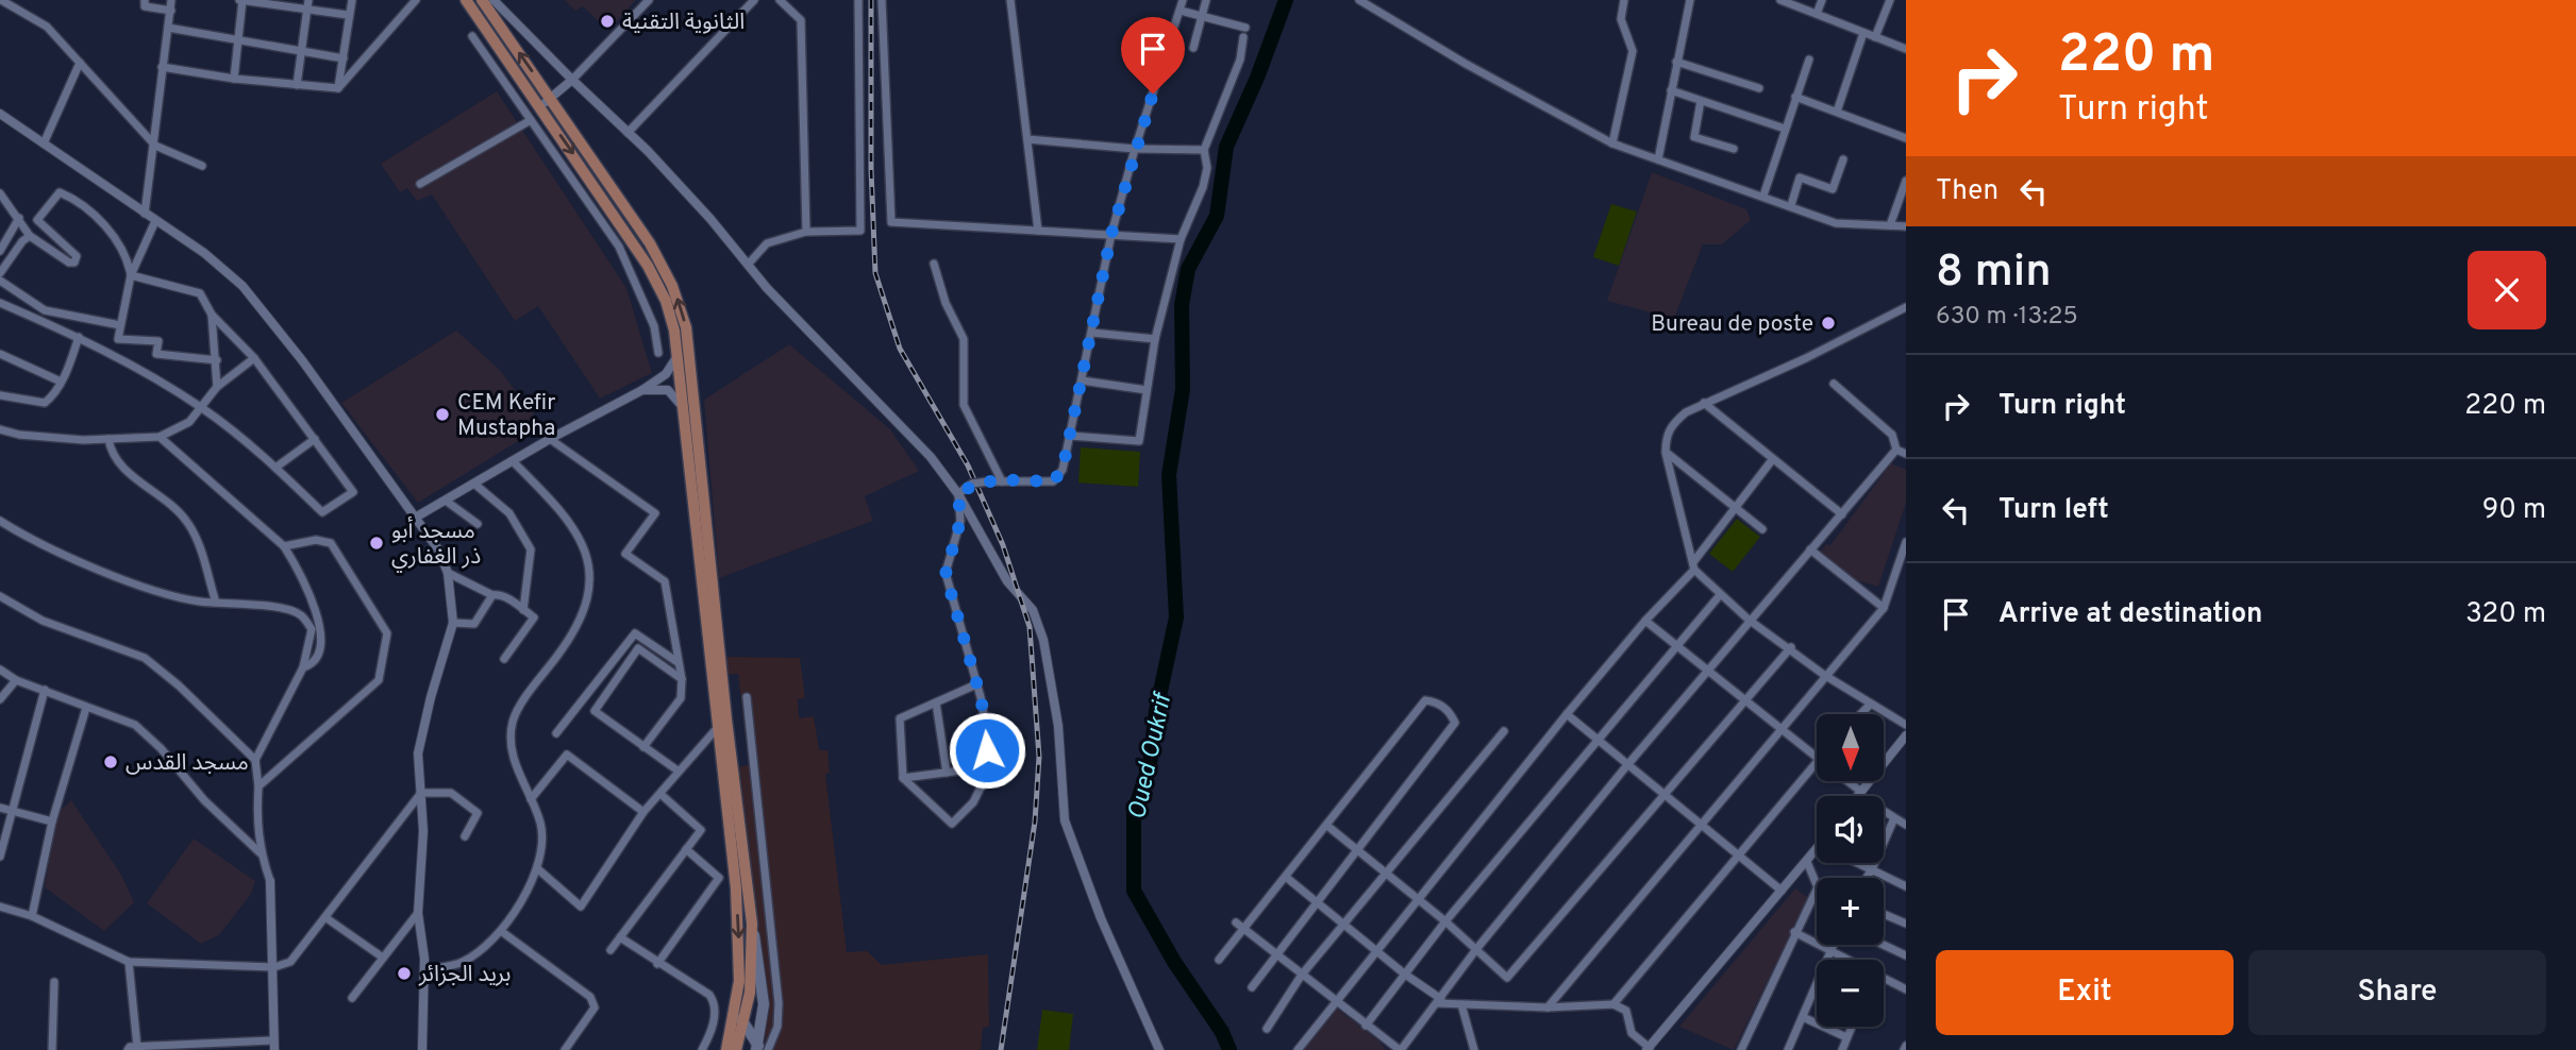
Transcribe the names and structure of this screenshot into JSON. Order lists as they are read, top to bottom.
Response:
{
  "water": ["Oued Oukrif"],
  "places": [
    "الثانوية التقنية",
    "Bureau de poste",
    "CEM Kefir Mustapha",
    "مسجد أبو ذر الغفاري",
    "مسجد القدس",
    "بريد الجزائر"
  ],
  "north": "bottom",
  "page": {
    "turn": ["220 m", "Turn right"],
    "then": "Then",
    "heading": ["8 min", "630 m · 13:25"],
    "list": [
      {
        "name": "Turn right",
        "value": "220 m"
      },
      {
        "name": "Turn left",
        "value": "90 m"
      },
      {
        "name": "Arrive at destination",
        "value": "320 m"
      }
    ],
    "map_buttons": ["+", "−"],
    "buttons": ["Exit", "Share"]
  }
}
